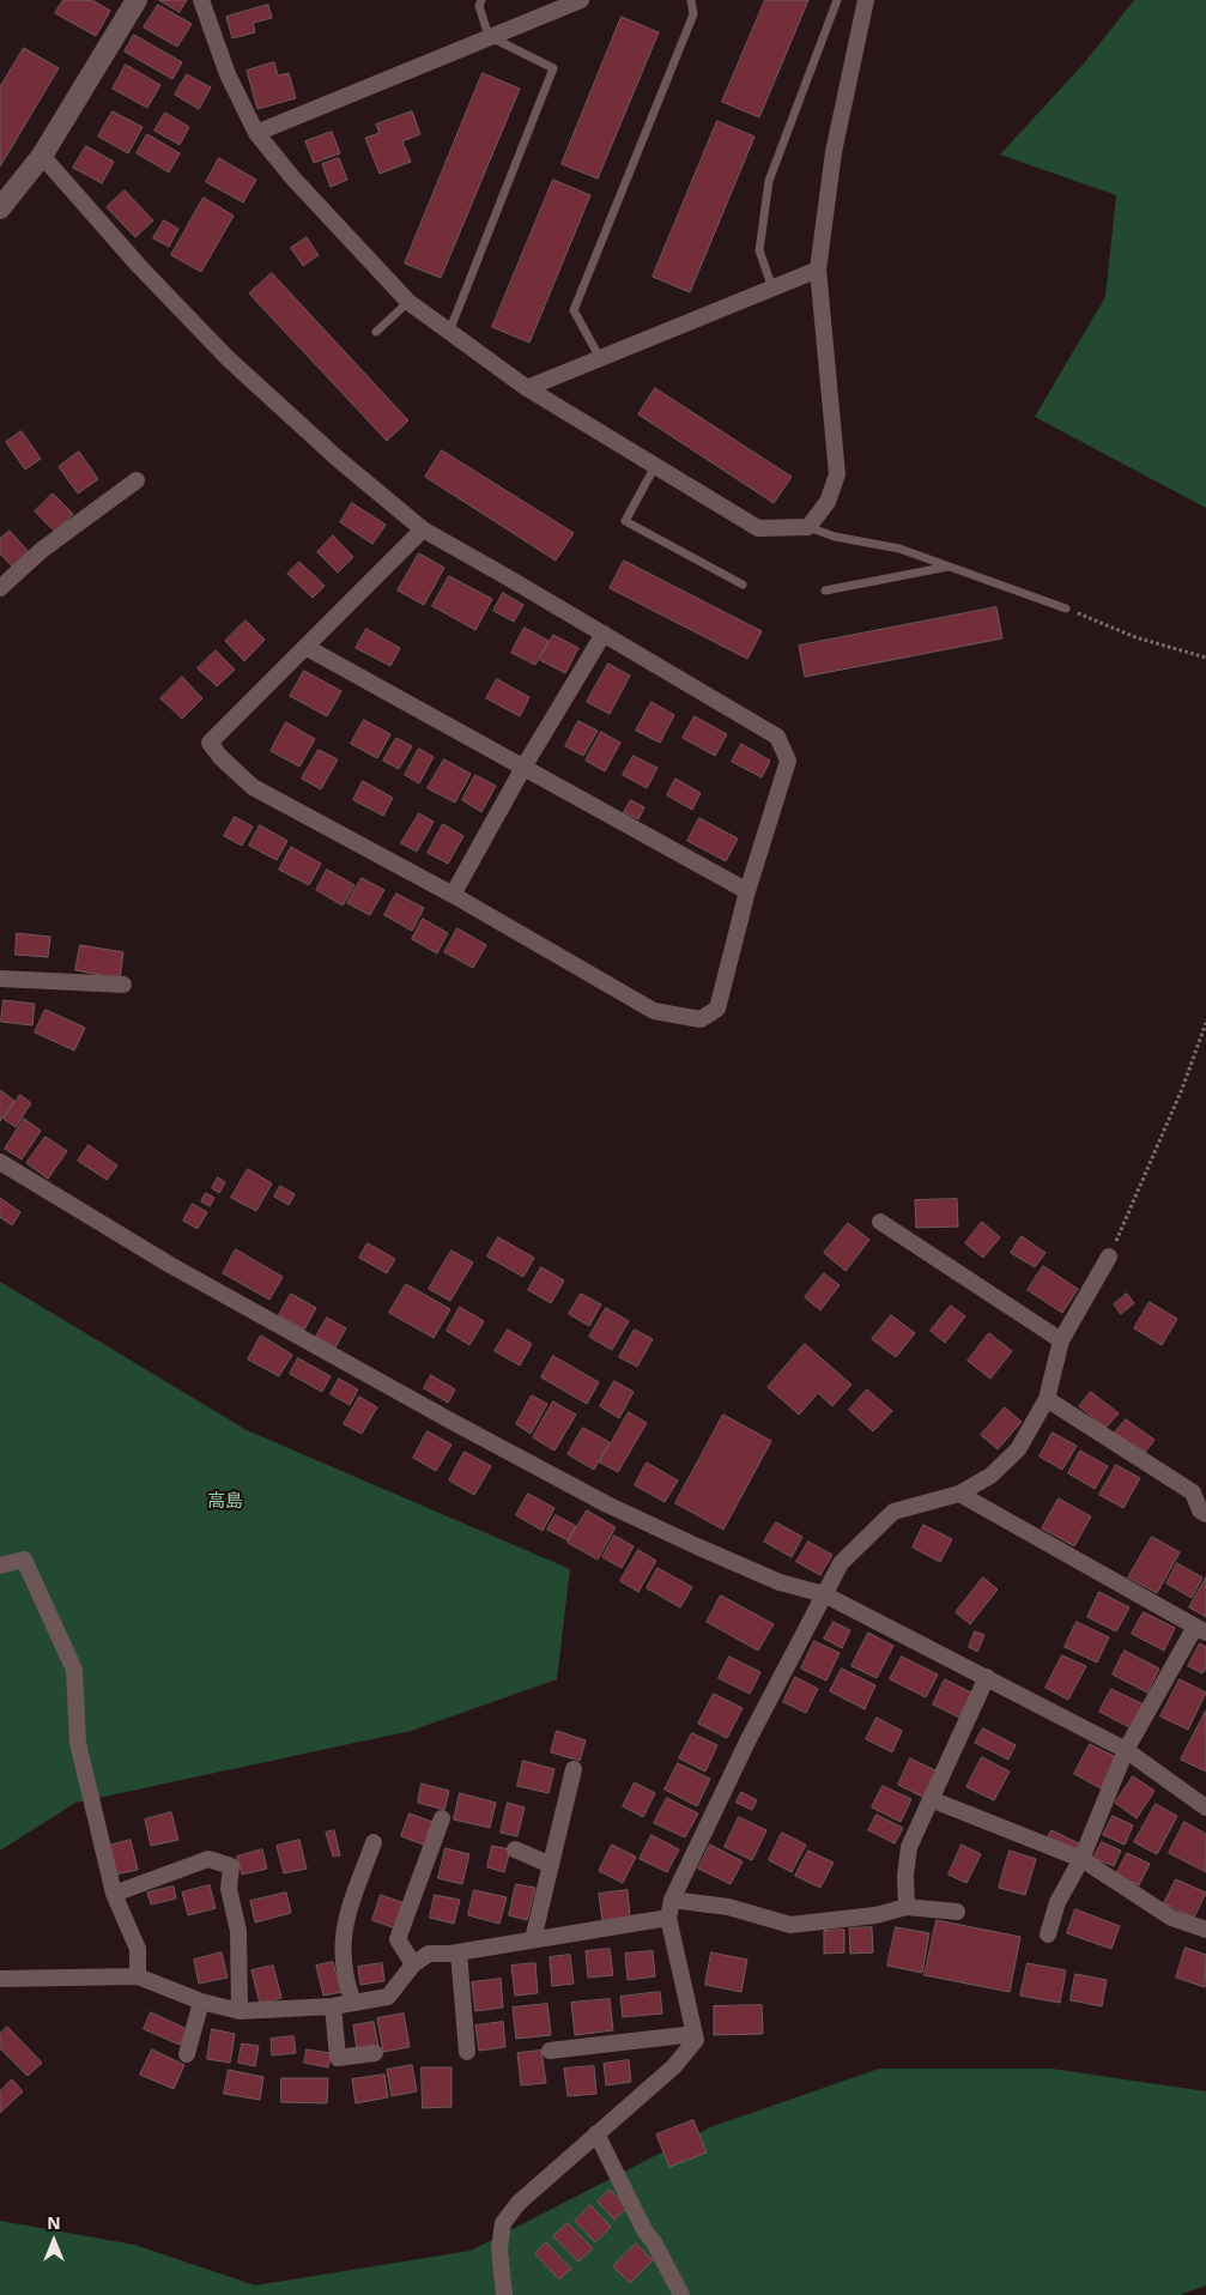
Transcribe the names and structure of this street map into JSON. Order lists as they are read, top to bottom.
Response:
{
  "districts": ["高島"],
  "north": "top"
}
